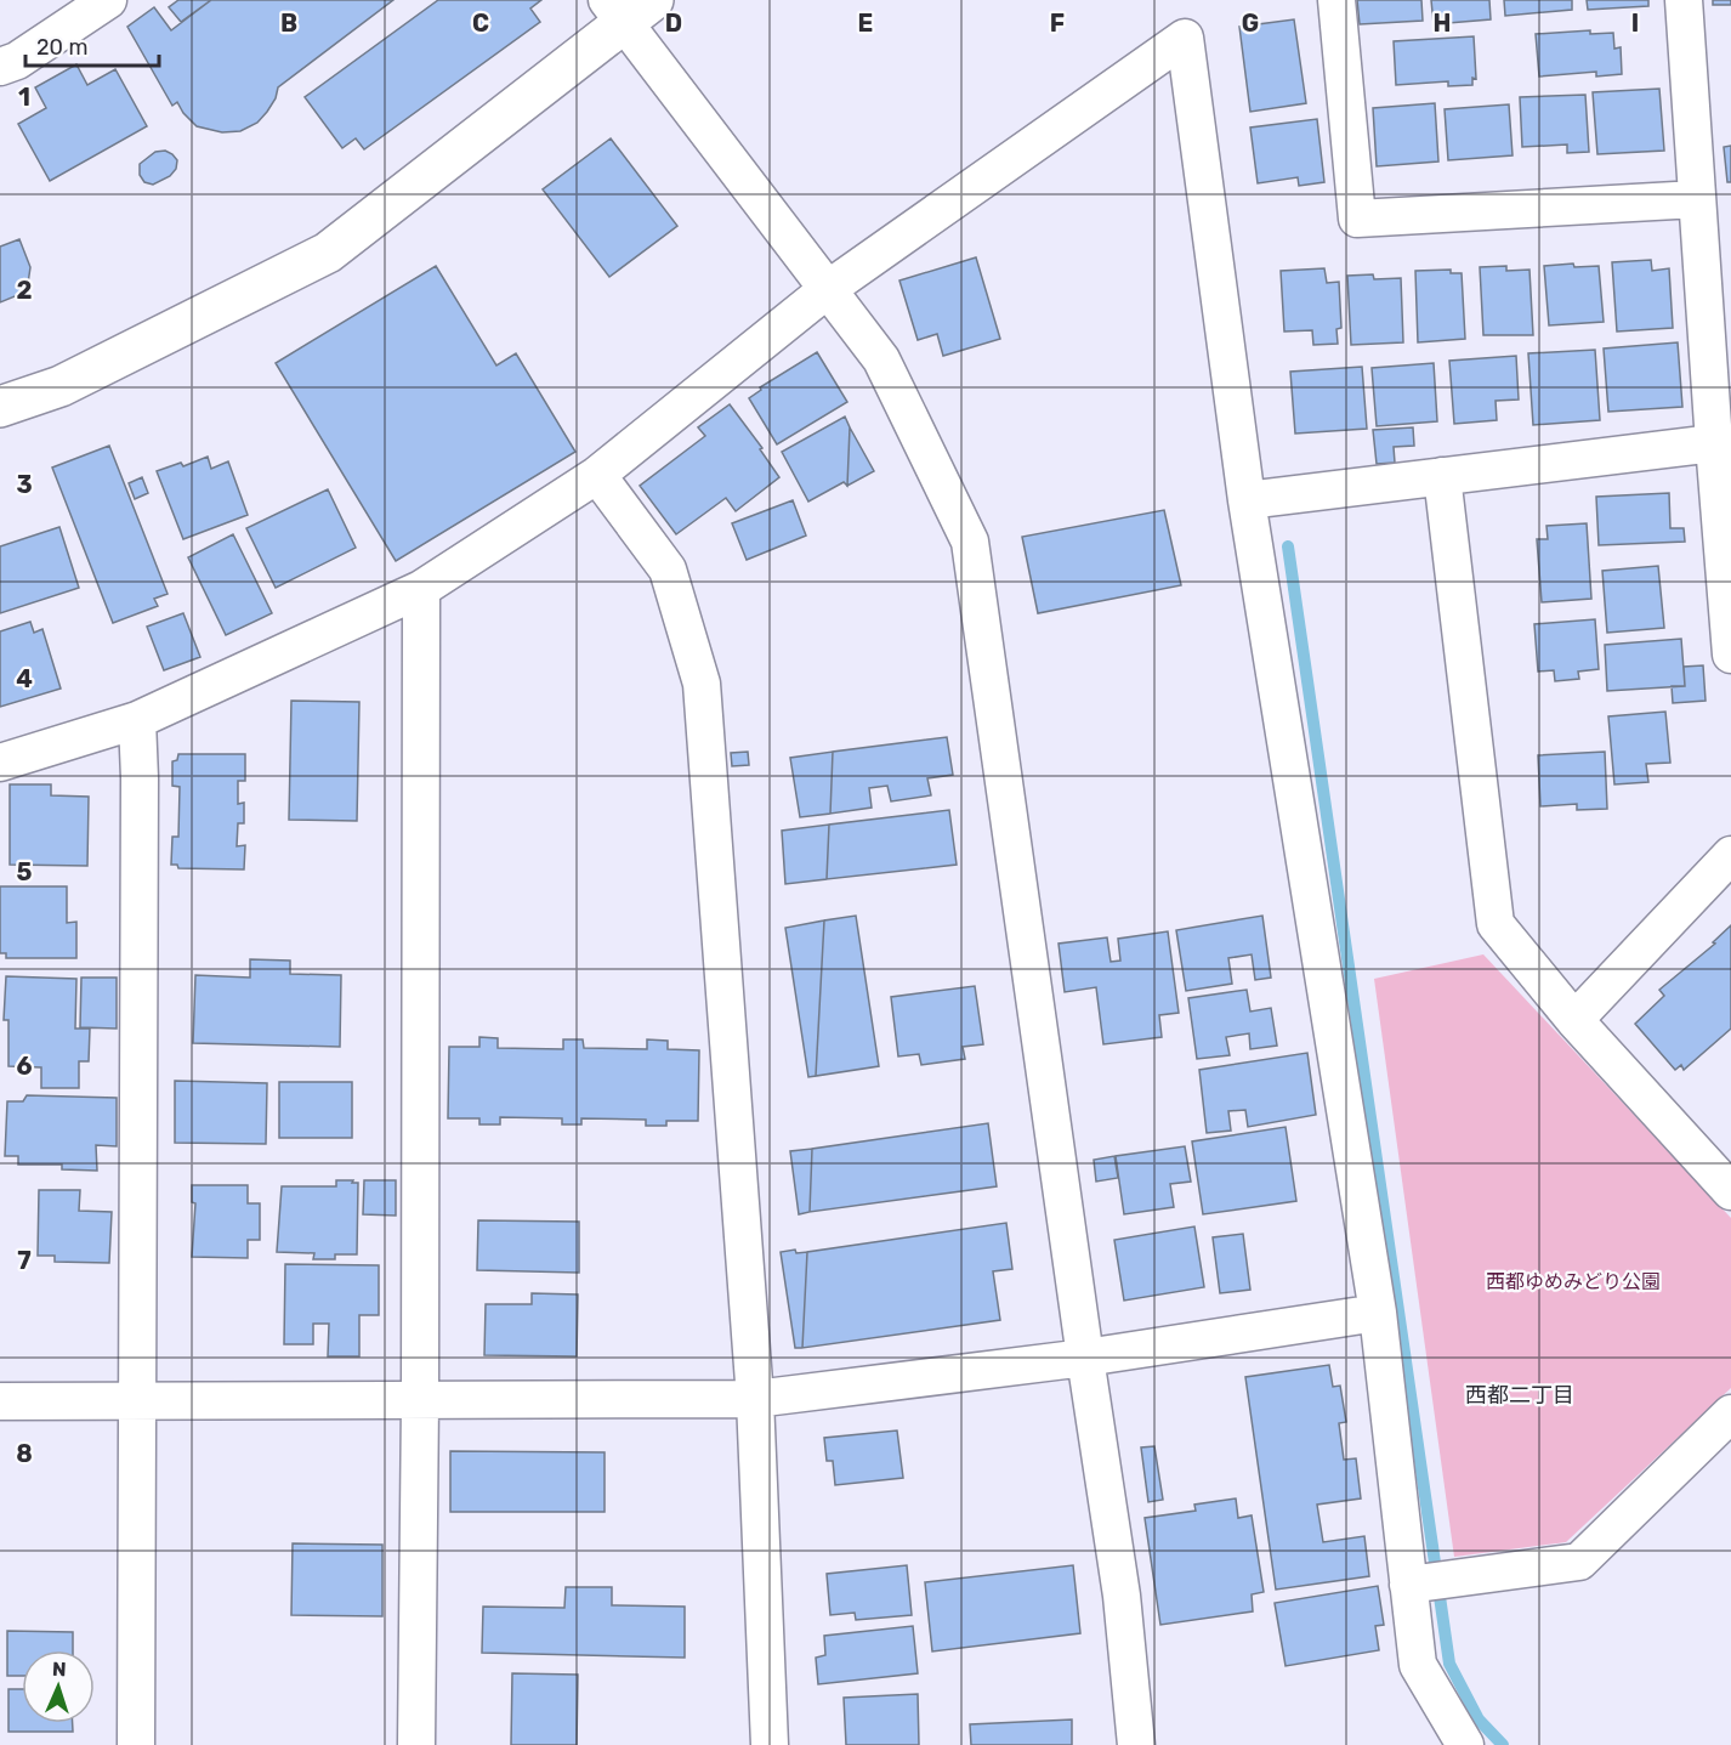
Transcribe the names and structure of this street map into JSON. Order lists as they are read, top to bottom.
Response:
{
  "districts": ["西都二丁目"],
  "parks": ["西都ゆめみどり公園"],
  "scale_bar": "20 m",
  "north": "top",
  "grid": {
    "columns": [
      "B",
      "C",
      "D",
      "E",
      "F",
      "G",
      "H",
      "I"
    ],
    "rows": [
      "1",
      "2",
      "3",
      "4",
      "5",
      "6",
      "7",
      "8"
    ]
  }
}
